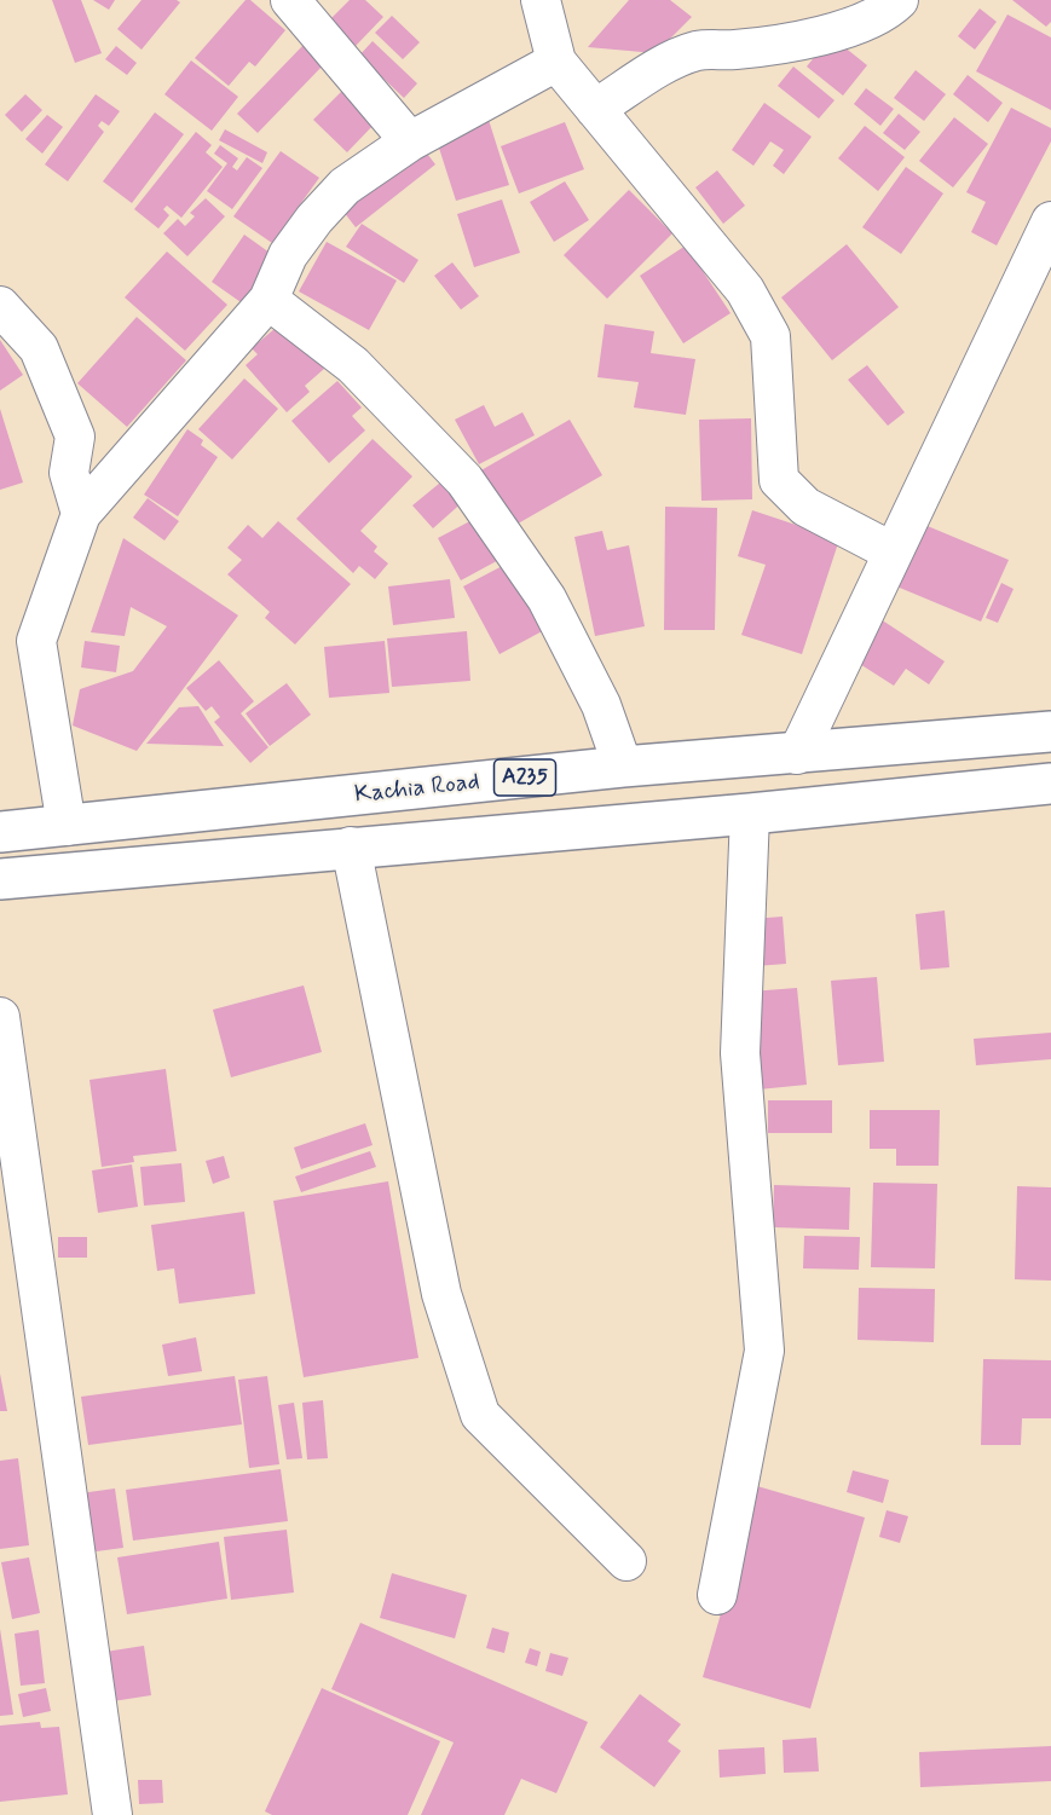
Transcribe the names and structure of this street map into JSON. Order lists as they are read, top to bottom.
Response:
{
  "streets": {
    "highway": ["A235", "Kachia Road"]
  }
}
